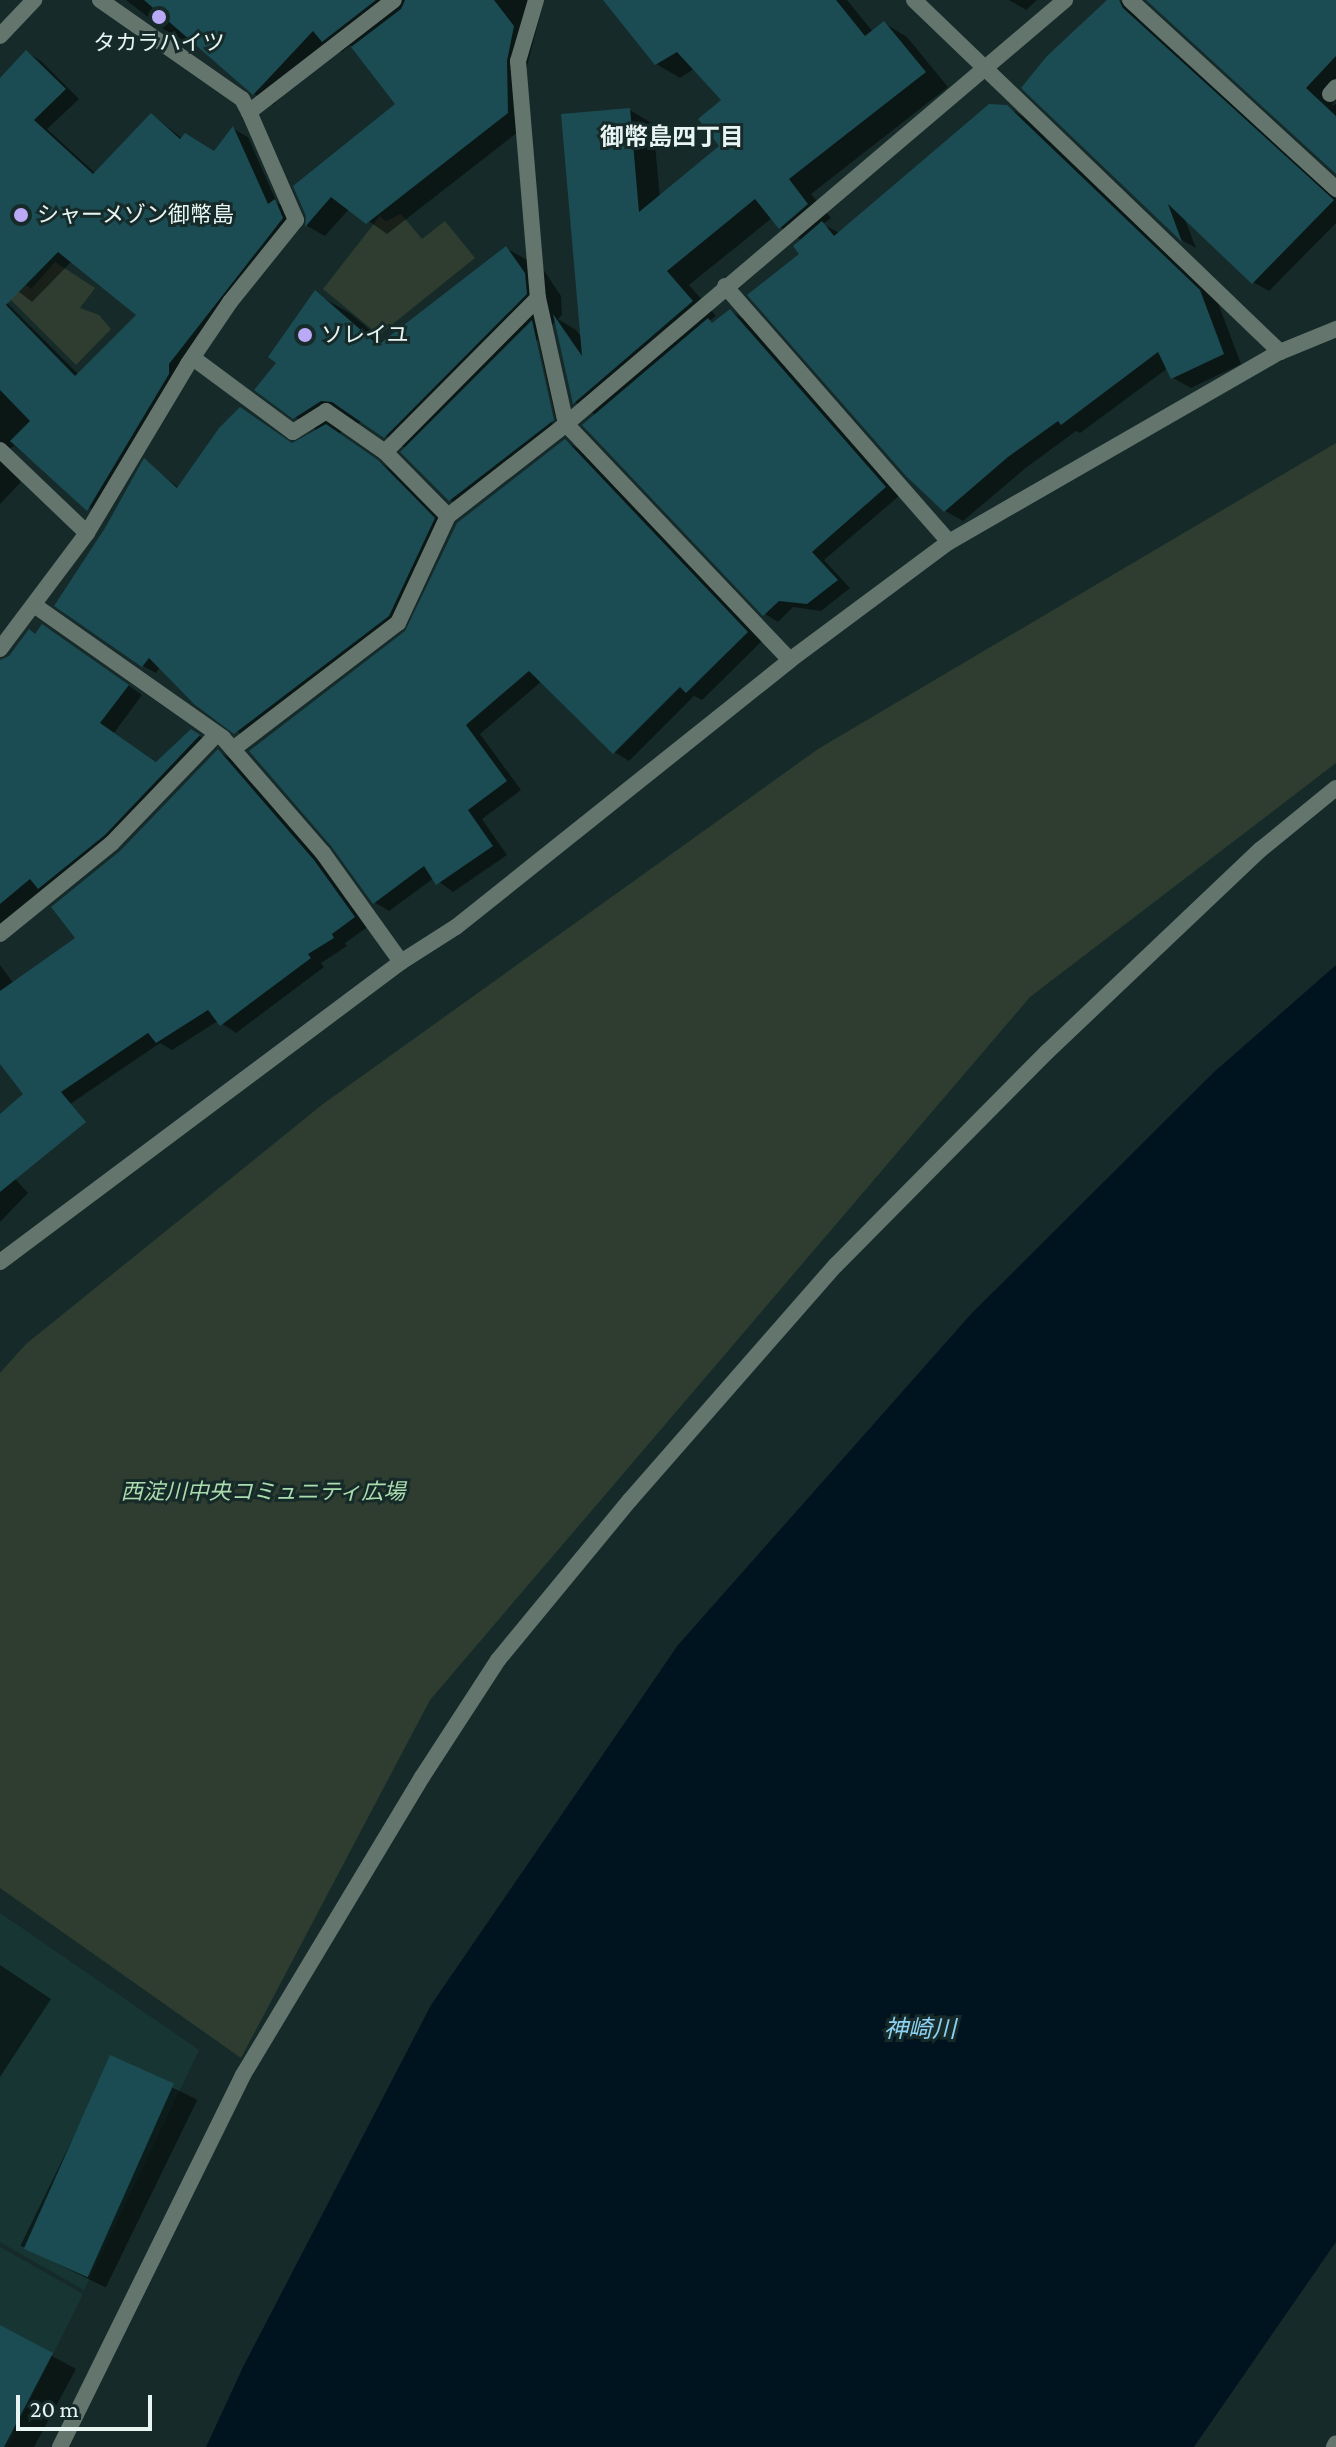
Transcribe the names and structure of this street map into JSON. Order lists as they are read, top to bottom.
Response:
{
  "districts": ["御幣島四丁目"],
  "water": ["神崎川"],
  "parks": ["西淀川中央コミュニティ広場"],
  "places": ["タカラハイツ", "シャーメゾン御幣島", "ソレイユ"],
  "scale_bar": "20 m"
}
